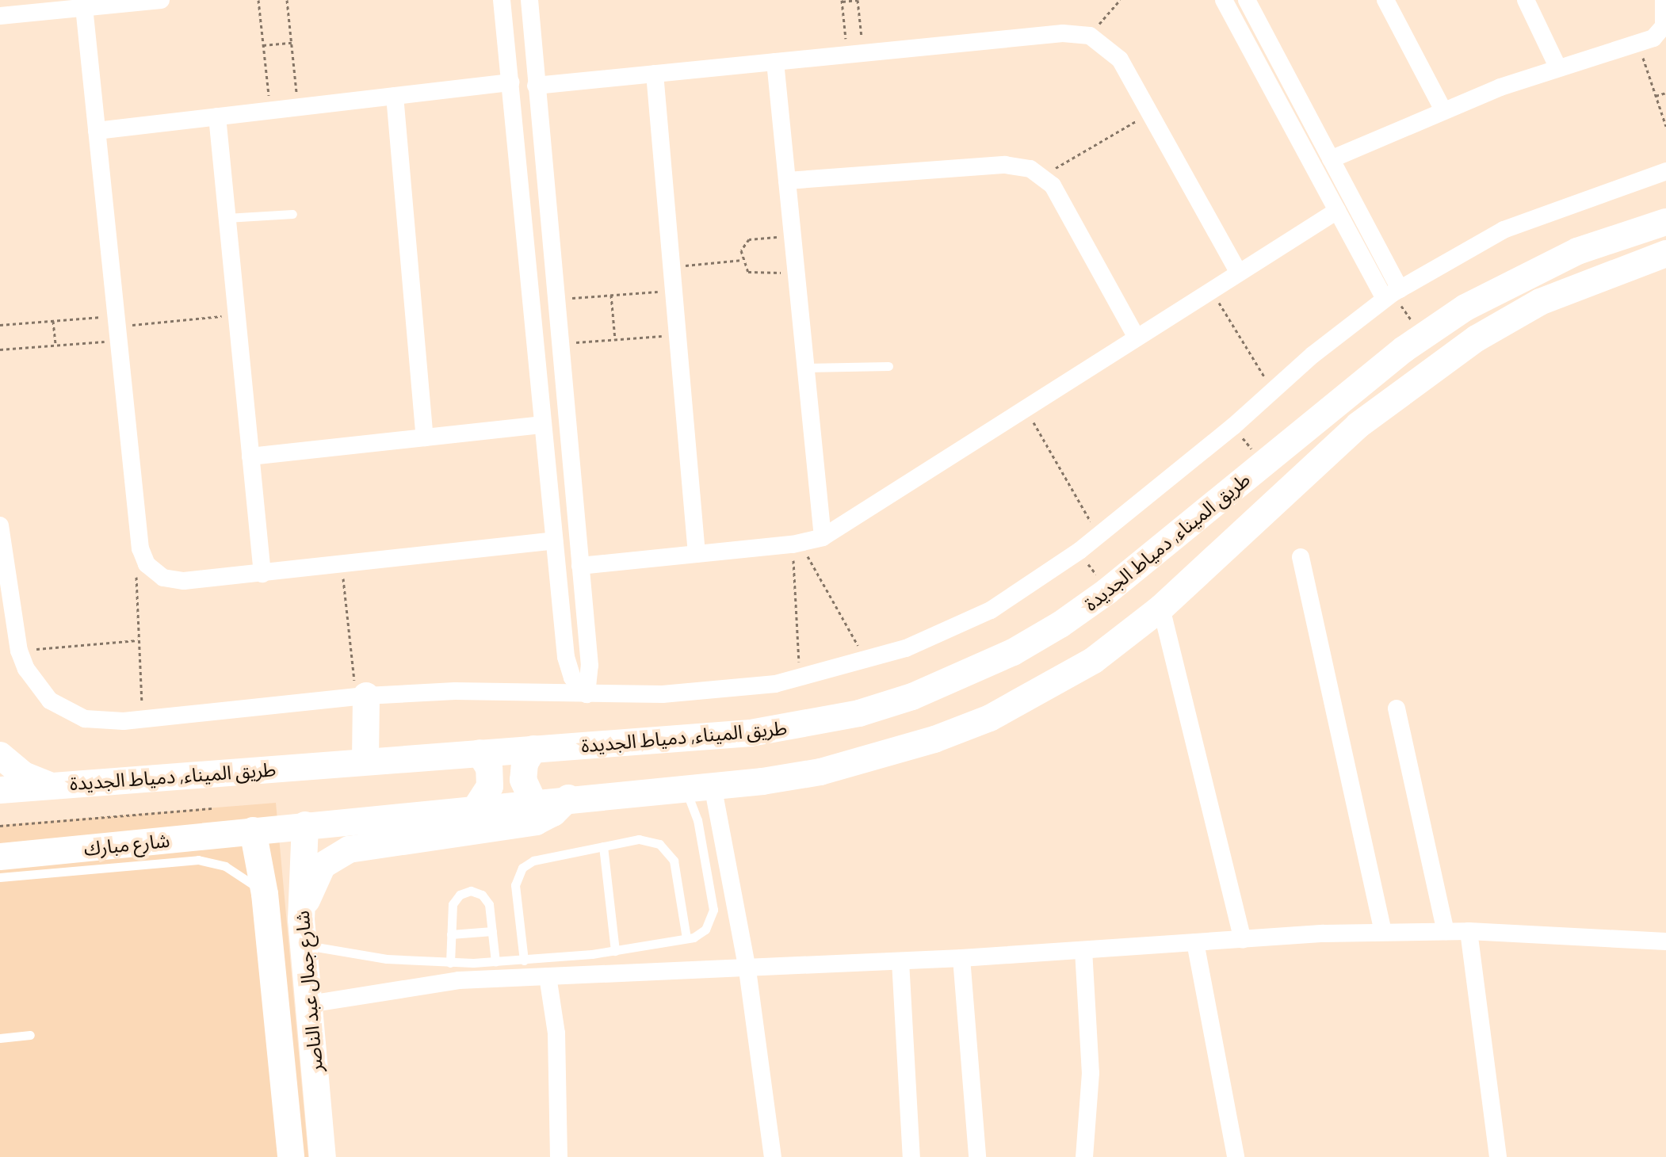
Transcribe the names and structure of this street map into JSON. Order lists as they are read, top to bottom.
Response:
{
  "streets": {
    "main road": ["طريق الميناء, دمياط الجديدة", "شارع مبارك", "شارع جمال عبد الناصر"]
  },
  "crossings": [
    ["طريق الميناء, دمياط الجديدة", "شارع مبارك"],
    ["طريق الميناء, دمياط الجديدة", "شارع جمال عبد الناصر"],
    ["شارع مبارك", "شارع جمال عبد الناصر"]
  ]
}
